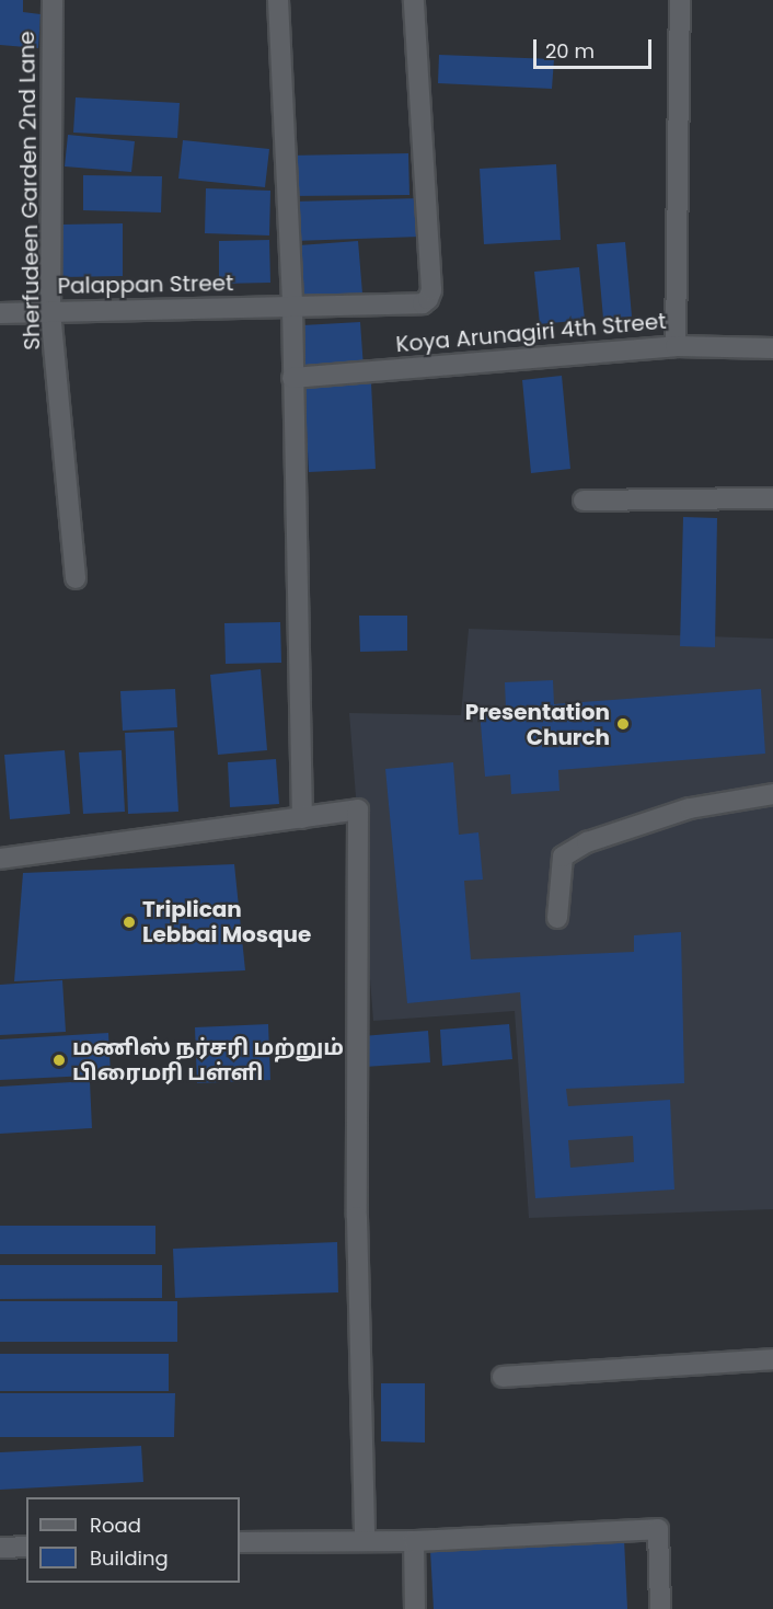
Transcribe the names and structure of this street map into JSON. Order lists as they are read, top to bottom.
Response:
{
  "streets": {
    "street": ["Sherfudeen Garden 2nd Lane", "Palappan Street", "Koya Arunagiri 4th Street"]
  },
  "crossings": [
    ["Sherfudeen Garden 2nd Lane", "Palappan Street"]
  ],
  "places": ["Presentation Church", "Triplican Lebbai Mosque", "மணிஸ் நர்சரி மற்றும் பிரைமரி பள்ளி"],
  "legend": ["Road", "Building"],
  "scale_bar": "20 m"
}
